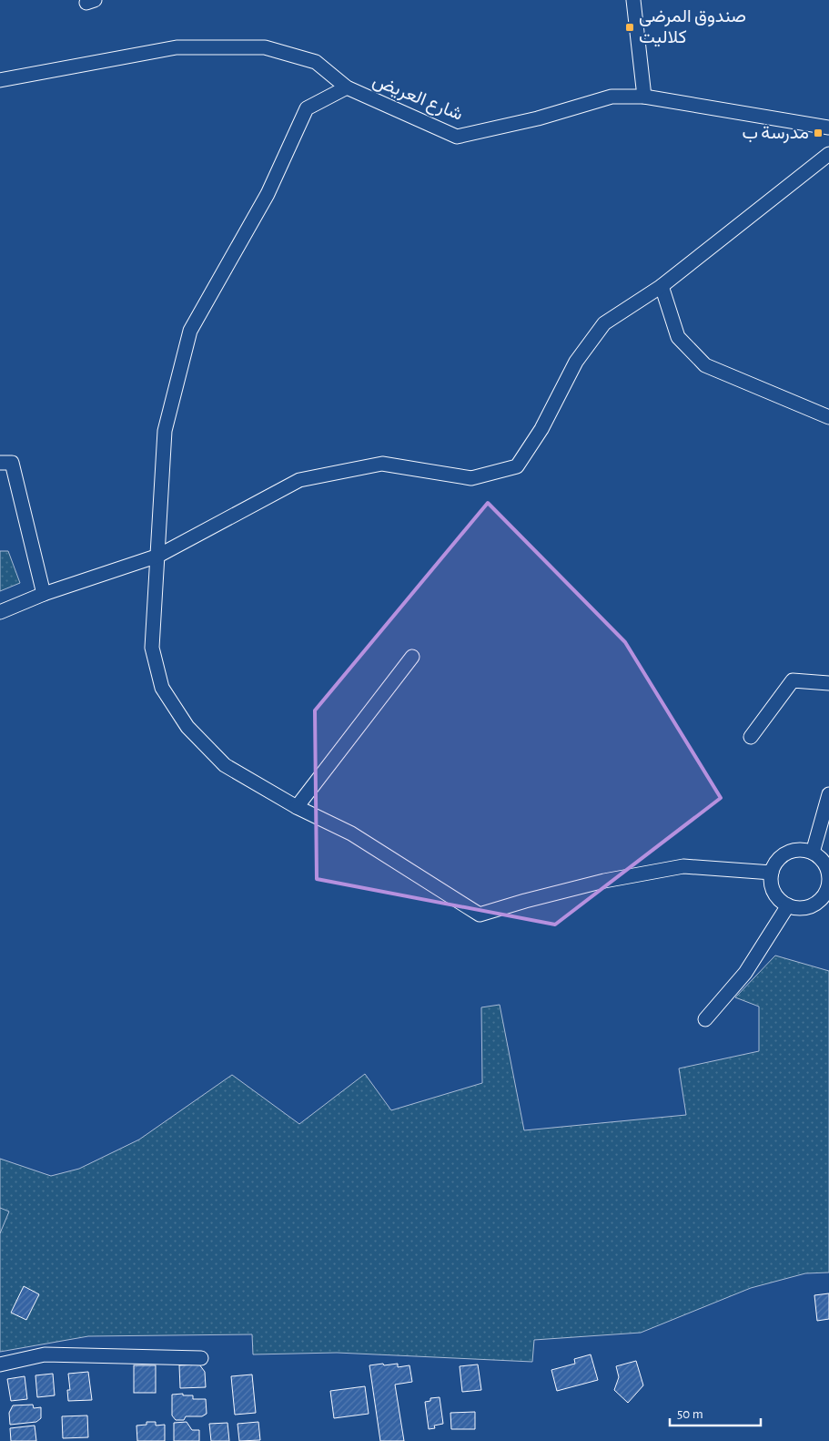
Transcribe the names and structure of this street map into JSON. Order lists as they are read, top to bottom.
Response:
{
  "streets": {
    "street": ["شارع العريض"]
  },
  "places": {
    "transit": ["صندوق المرضى كلاليت", "مدرسة ب"]
  },
  "scale_bar": "50 m"
}
